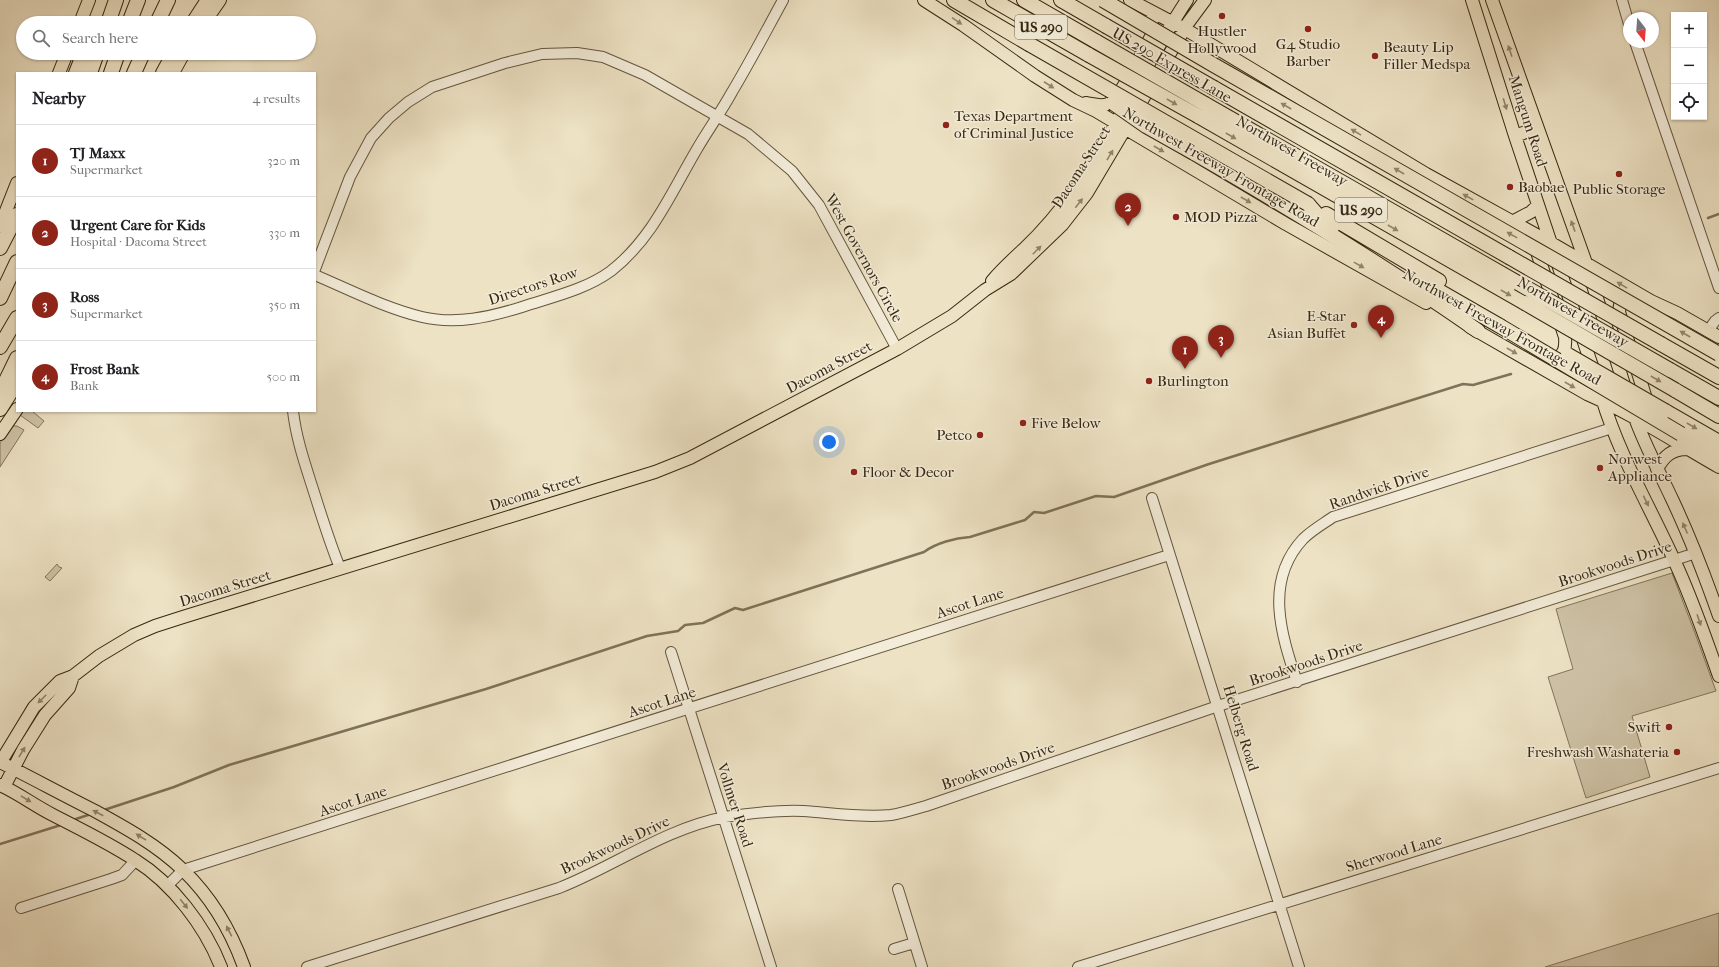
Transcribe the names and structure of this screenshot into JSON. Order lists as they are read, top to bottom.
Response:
{
  "streets": {
    "highway": ["US 290", "US 290 Express Lane", "Northwest Freeway"],
    "main road": ["Mangum Road", "Dacoma Street", "Northwest Freeway Frontage Road"],
    "street": [
      "West Governors Circle",
      "Directors Row",
      "Randwick Drive",
      "Brookwoods Drive",
      "Ascot Lane",
      "Helberg Road",
      "Vollmer Road",
      "Sherwood Lane"
    ]
  },
  "crossings": [
    ["Mangum Road", "Northwest Freeway Frontage Road"],
    ["Mangum Road", "Randwick Drive"],
    ["Mangum Road", "Brookwoods Drive"],
    ["Dacoma Street", "Northwest Freeway Frontage Road"],
    ["Dacoma Street", "West Governors Circle"],
    ["West Governors Circle", "Directors Row"],
    ["Randwick Drive", "Brookwoods Drive"],
    ["Brookwoods Drive", "Helberg Road"],
    ["Brookwoods Drive", "Vollmer Road"],
    ["Ascot Lane", "Helberg Road"],
    ["Ascot Lane", "Vollmer Road"],
    ["Helberg Road", "Sherwood Lane"]
  ],
  "one_way": ["Northwest Freeway Frontage Road"],
  "places": [
    "Hustler Hollywood",
    "G4 Studio Barber",
    "Beauty Lip Filler Medspa",
    "Texas Department of Criminal Justice",
    "Public Storage",
    "Baobae",
    "MOD Pizza",
    "E-Star Asian Buffet",
    "Burlington",
    "Five Below",
    "Petco",
    "Norwest Appliance",
    "Floor & Decor",
    "Swift",
    "Freshwash Washateria"
  ],
  "north": "bottom",
  "page": {
    "map_buttons": ["+", "−"],
    "search": "Search here",
    "heading": ["Nearby", "4 results"],
    "list": [
      {
        "mark": "1",
        "name": "TJ Maxx",
        "note": "Supermarket",
        "value": "320 m"
      },
      {
        "mark": "2",
        "name": "Urgent Care for Kids",
        "note": "Hospital · Dacoma Street",
        "value": "330 m"
      },
      {
        "mark": "3",
        "name": "Ross",
        "note": "Supermarket",
        "value": "350 m"
      },
      {
        "mark": "4",
        "name": "Frost Bank",
        "note": "Bank",
        "value": "500 m"
      }
    ],
    "pins": [
      "2",
      "4",
      "3",
      "1"
    ]
  }
}
